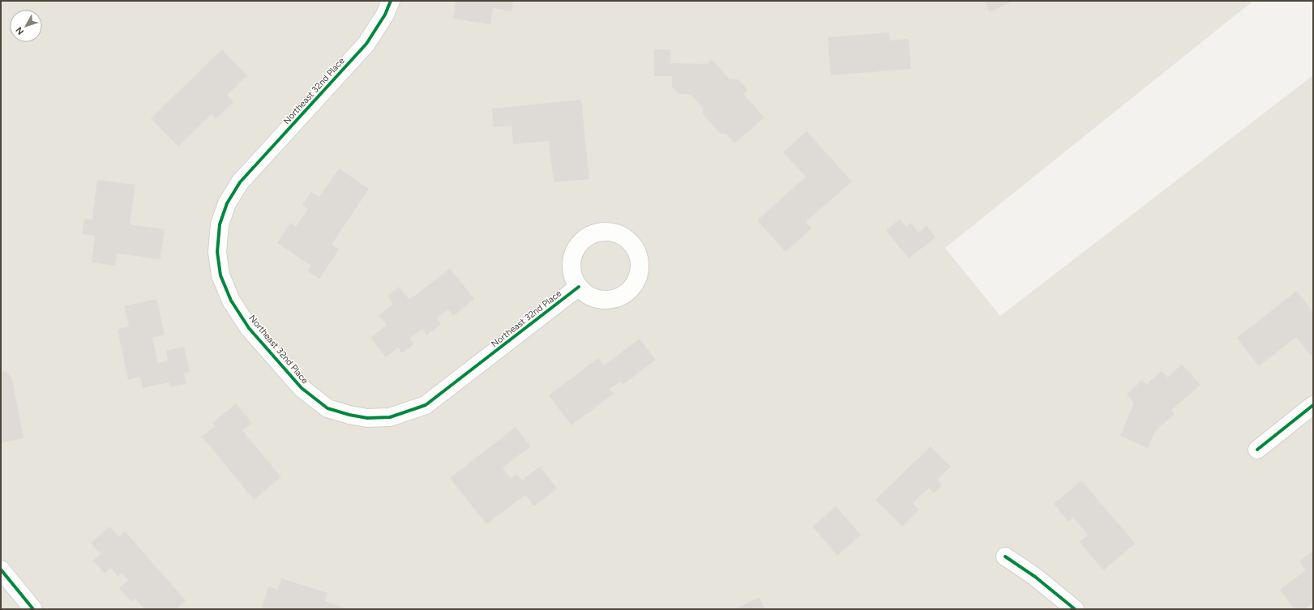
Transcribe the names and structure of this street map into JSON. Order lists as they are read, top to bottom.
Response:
{
  "streets": {
    "street": ["Northeast 32nd Place"]
  },
  "north": "bottom left"
}
